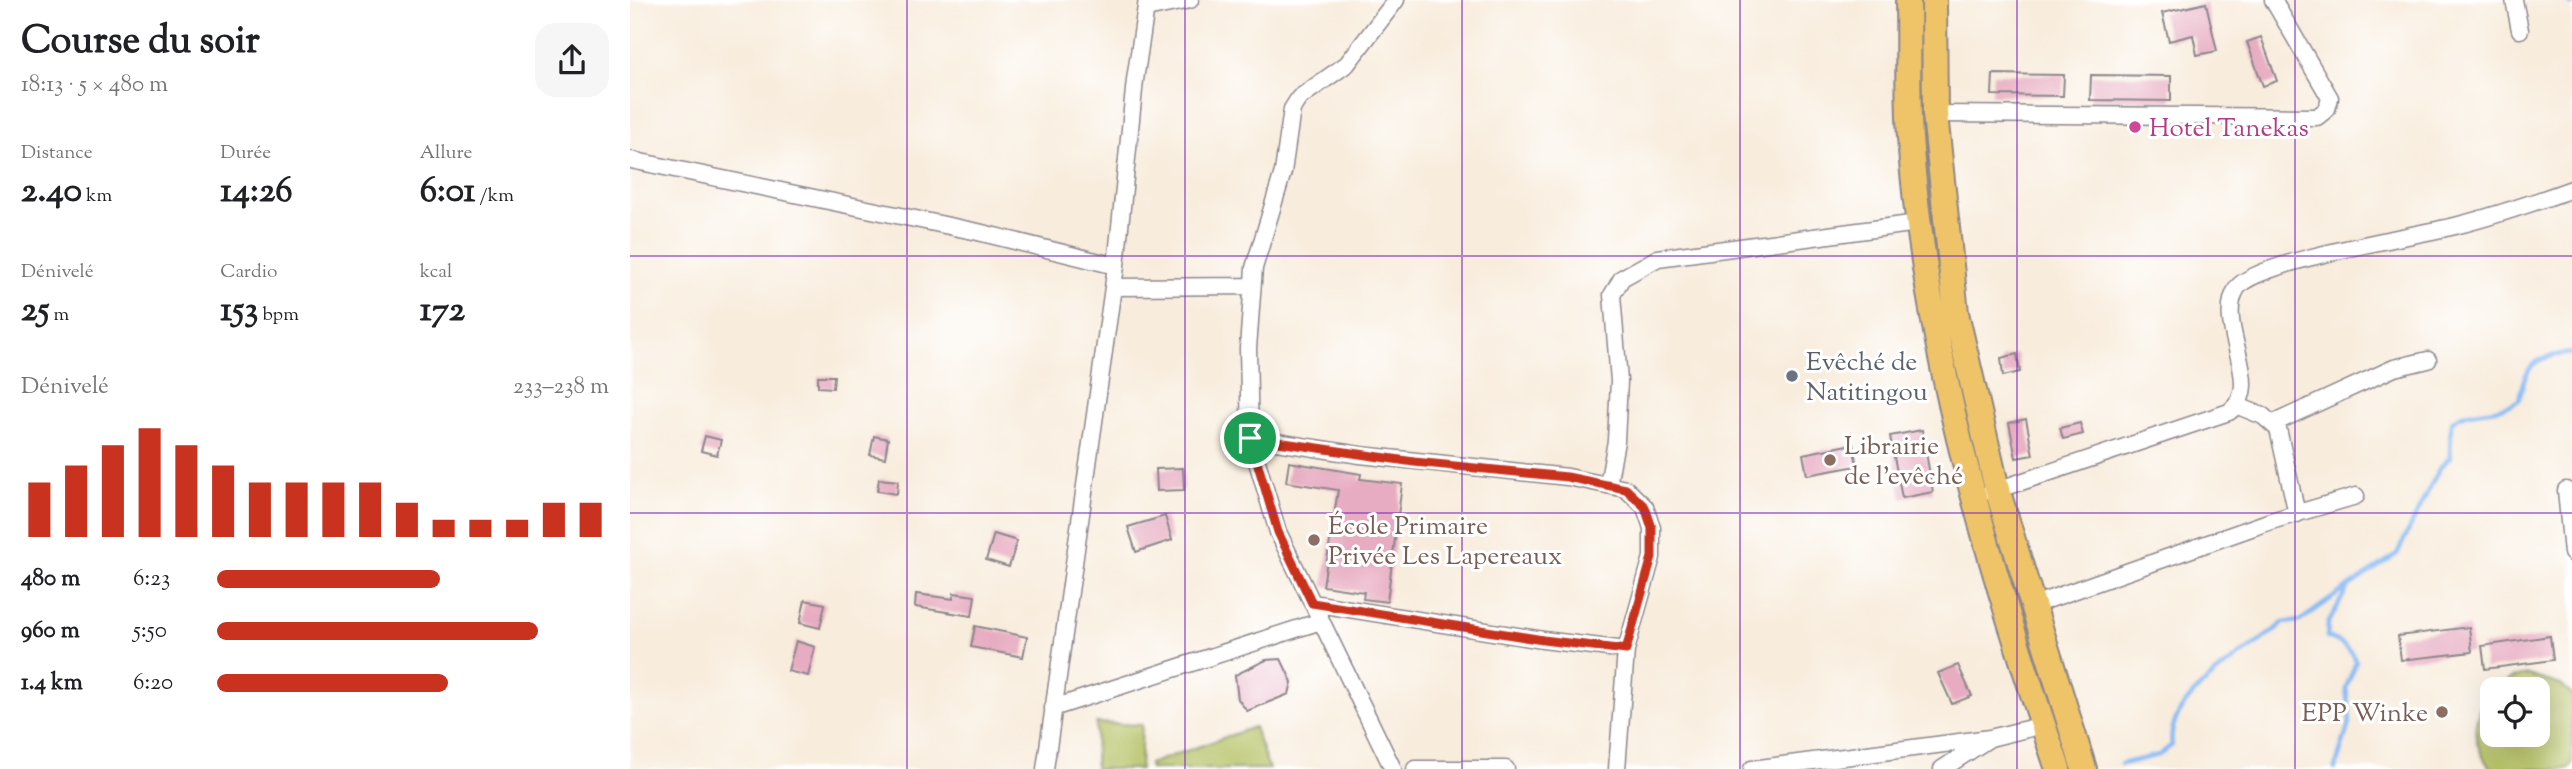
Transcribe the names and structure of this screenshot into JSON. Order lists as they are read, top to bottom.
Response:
{
  "places": [
    "Hotel Tanekas",
    "Evêché de Natitingou",
    "Librairie de l'evêché",
    "École Primaire Privée Les Lapereaux",
    "EPP Winke"
  ],
  "page": {
    "heading": ["Course du soir", "18:13 · 5 × 480 m"],
    "stats": [
      ["Distance", "2.40 km"],
      ["Durée", "14:26"],
      ["Allure", "6:01 /km"],
      ["Dénivelé", "25 m"],
      ["Cardio", "153 bpm"],
      ["kcal", "172"]
    ],
    "chart": ["Dénivelé", "233–238 m"],
    "list": [
      {
        "name": "480 m",
        "note": "6:23"
      },
      {
        "name": "960 m",
        "note": "5:50"
      },
      {
        "name": "1.4 km",
        "note": "6:20"
      }
    ]
  }
}
